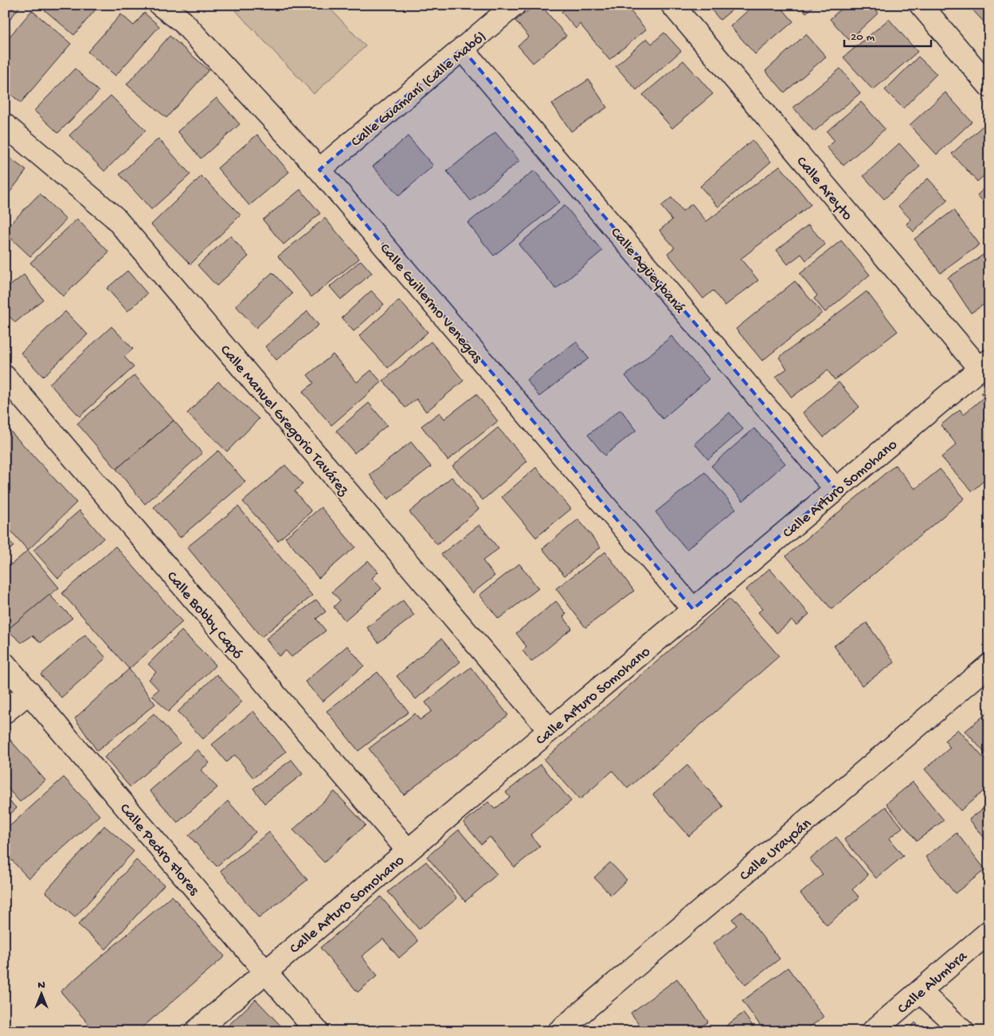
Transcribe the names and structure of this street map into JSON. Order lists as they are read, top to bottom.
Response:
{
  "streets": {
    "street": [
      "Calle Guamaní (Calle Mabó)",
      "Calle Areyto",
      "Calle Agüeybaná",
      "Calle Guillermo Venegas",
      "Calle Manuel Gregorio Tavárez",
      "Calle Arturo Somohano",
      "Calle Bobby Capó",
      "Calle Pedro Flores",
      "Calle Urayoán",
      "Calle Alumbra"
    ]
  },
  "crossings": [
    ["Calle Guamaní (Calle Mabó)", "Calle Agüeybaná"],
    ["Calle Guamaní (Calle Mabó)", "Calle Guillermo Venegas"],
    ["Calle Areyto", "Calle Arturo Somohano"],
    ["Calle Agüeybaná", "Calle Arturo Somohano"],
    ["Calle Guillermo Venegas", "Calle Arturo Somohano"],
    ["Calle Manuel Gregorio Tavárez", "Calle Arturo Somohano"],
    ["Calle Arturo Somohano", "Calle Bobby Capó"],
    ["Calle Arturo Somohano", "Calle Pedro Flores"]
  ],
  "scale_bar": "20 m",
  "north": "top"
}
